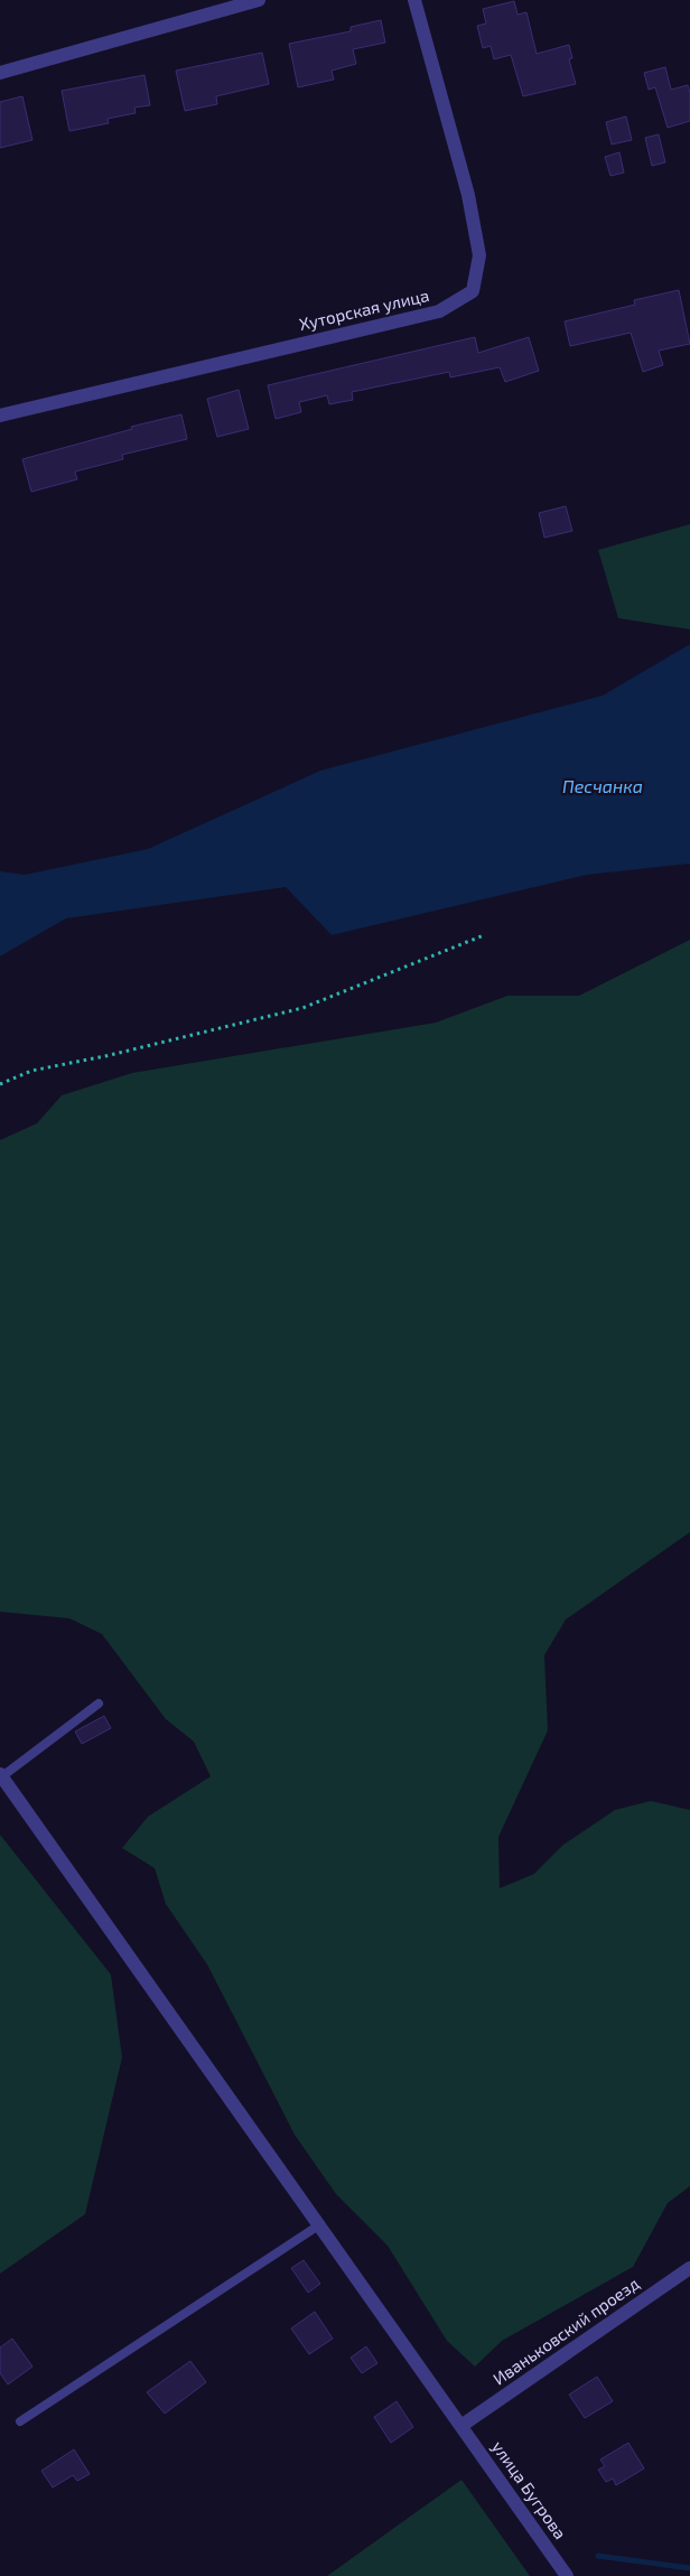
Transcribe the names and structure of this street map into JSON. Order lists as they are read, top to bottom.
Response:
{
  "streets": {
    "street": ["Хуторская улица", "Иваньковский проезд", "улица Бугрова"]
  },
  "crossings": [
    ["Иваньковский проезд", "улица Бугрова"]
  ],
  "water": ["Песчанка"]
}
